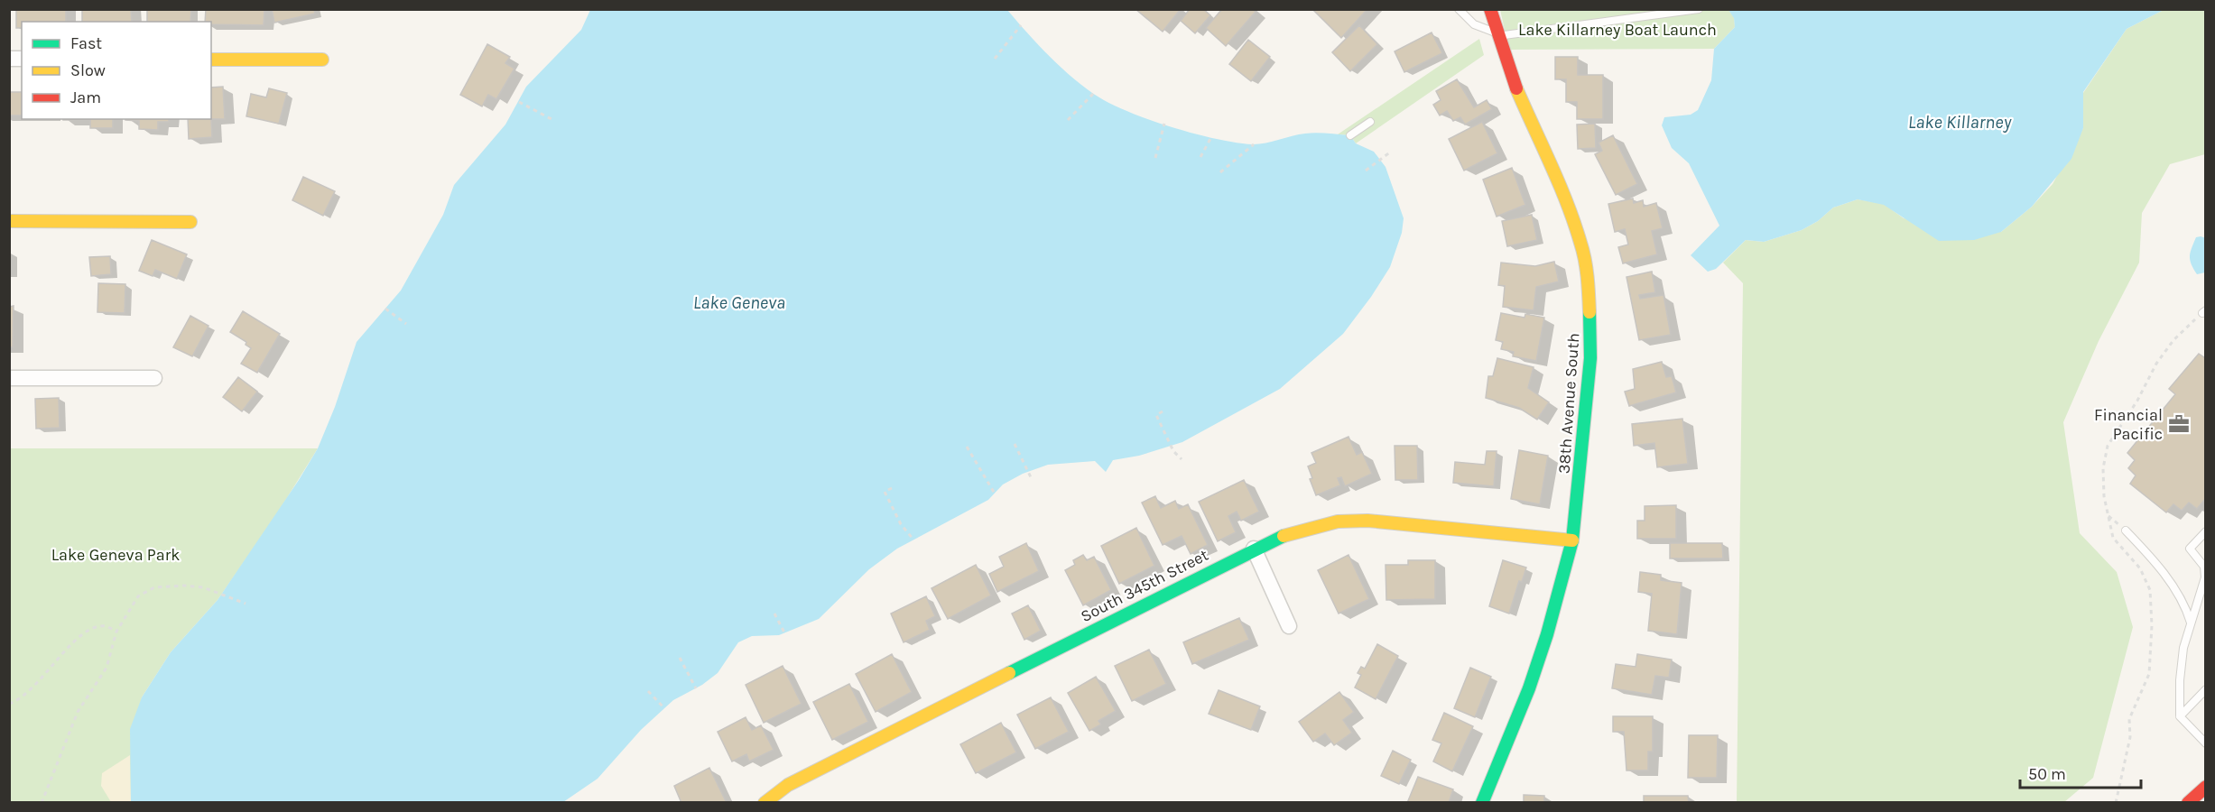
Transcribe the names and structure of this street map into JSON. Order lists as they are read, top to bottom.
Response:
{
  "streets": {
    "street": ["38th Avenue South", "South 345th Street"]
  },
  "crossings": [
    ["38th Avenue South", "South 345th Street"]
  ],
  "water": ["Lake Killarney", "Lake Geneva"],
  "parks": ["Lake Killarney Boat Launch", "Lake Geneva Park"],
  "places": {
    "office": ["Financial Pacific"]
  },
  "legend": ["Fast", "Slow", "Jam"],
  "scale_bar": "50 m"
}
